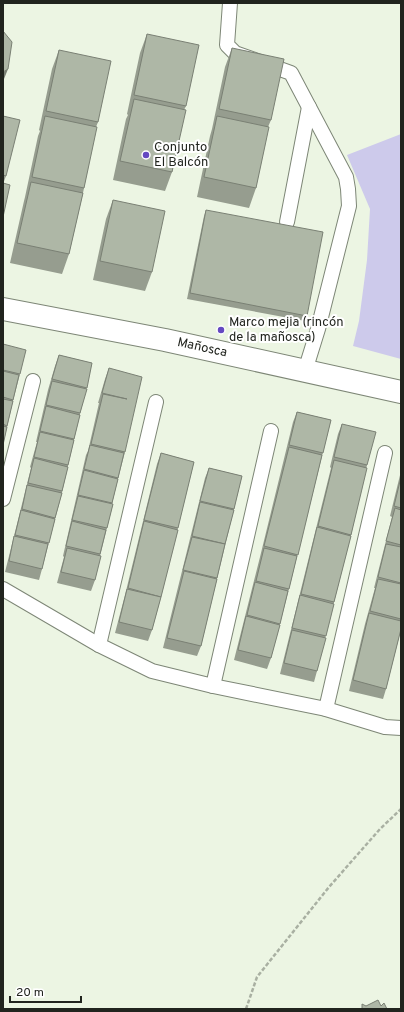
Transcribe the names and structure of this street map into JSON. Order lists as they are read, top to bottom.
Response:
{
  "streets": {
    "street": ["Mañosca"]
  },
  "places": ["Conjunto El Balcón", "Marco mejia (rincón de la mañosca)"],
  "scale_bar": "20 m"
}
